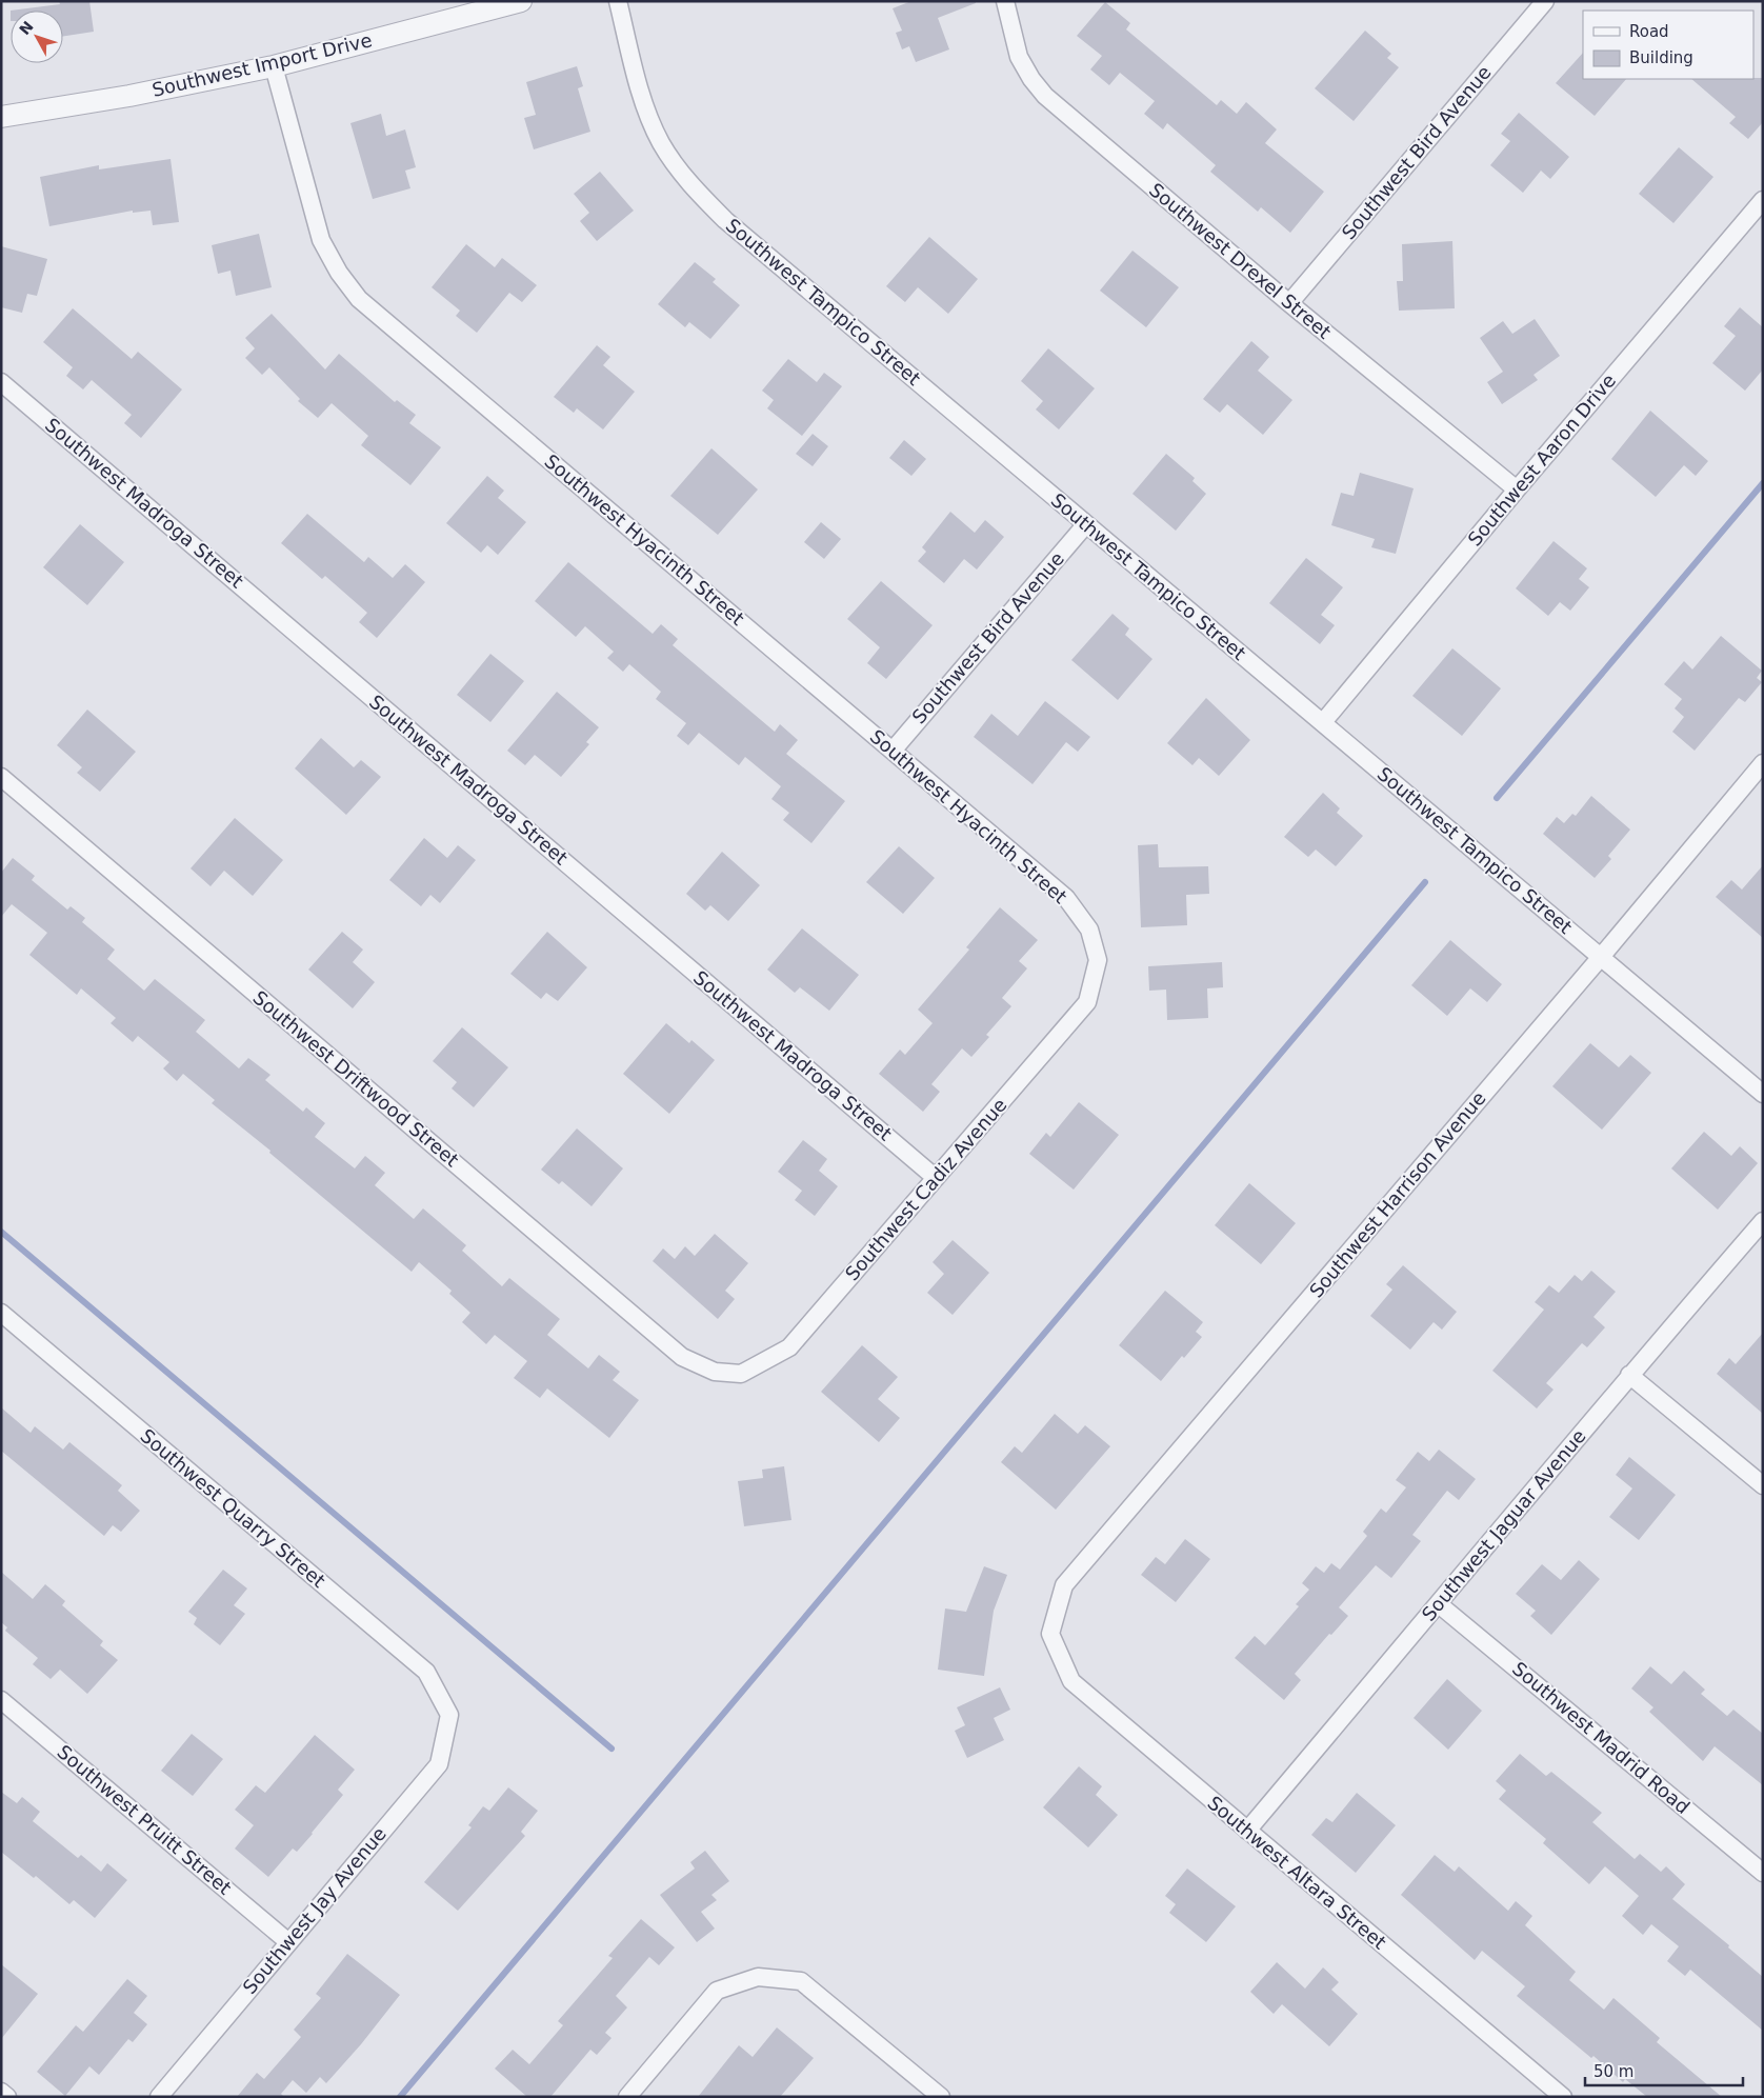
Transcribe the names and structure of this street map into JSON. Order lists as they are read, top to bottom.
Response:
{
  "streets": {
    "street": [
      "Southwest Import Drive",
      "Southwest Bird Avenue",
      "Southwest Drexel Street",
      "Southwest Tampico Street",
      "Southwest Aaron Drive",
      "Southwest Madroga Street",
      "Southwest Hyacinth Street",
      "Southwest Driftwood Street",
      "Southwest Cadiz Avenue",
      "Southwest Harrison Avenue",
      "Southwest Quarry Street",
      "Southwest Jaguar Avenue",
      "Southwest Madrid Road",
      "Southwest Pruitt Street",
      "Southwest Altara Street",
      "Southwest Jay Avenue"
    ]
  },
  "crossings": [
    ["Southwest Import Drive", "Southwest Hyacinth Street"],
    ["Southwest Bird Avenue", "Southwest Drexel Street"],
    ["Southwest Bird Avenue", "Southwest Tampico Street"],
    ["Southwest Bird Avenue", "Southwest Hyacinth Street"],
    ["Southwest Drexel Street", "Southwest Aaron Drive"],
    ["Southwest Tampico Street", "Southwest Aaron Drive"],
    ["Southwest Tampico Street", "Southwest Harrison Avenue"],
    ["Southwest Madroga Street", "Southwest Cadiz Avenue"],
    ["Southwest Hyacinth Street", "Southwest Cadiz Avenue"],
    ["Southwest Driftwood Street", "Southwest Cadiz Avenue"],
    ["Southwest Harrison Avenue", "Southwest Altara Street"],
    ["Southwest Quarry Street", "Southwest Jay Avenue"],
    ["Southwest Jaguar Avenue", "Southwest Madrid Road"],
    ["Southwest Jaguar Avenue", "Southwest Altara Street"],
    ["Southwest Pruitt Street", "Southwest Jay Avenue"]
  ],
  "legend": ["Road", "Building"],
  "scale_bar": "50 m",
  "north": "top left"
}
